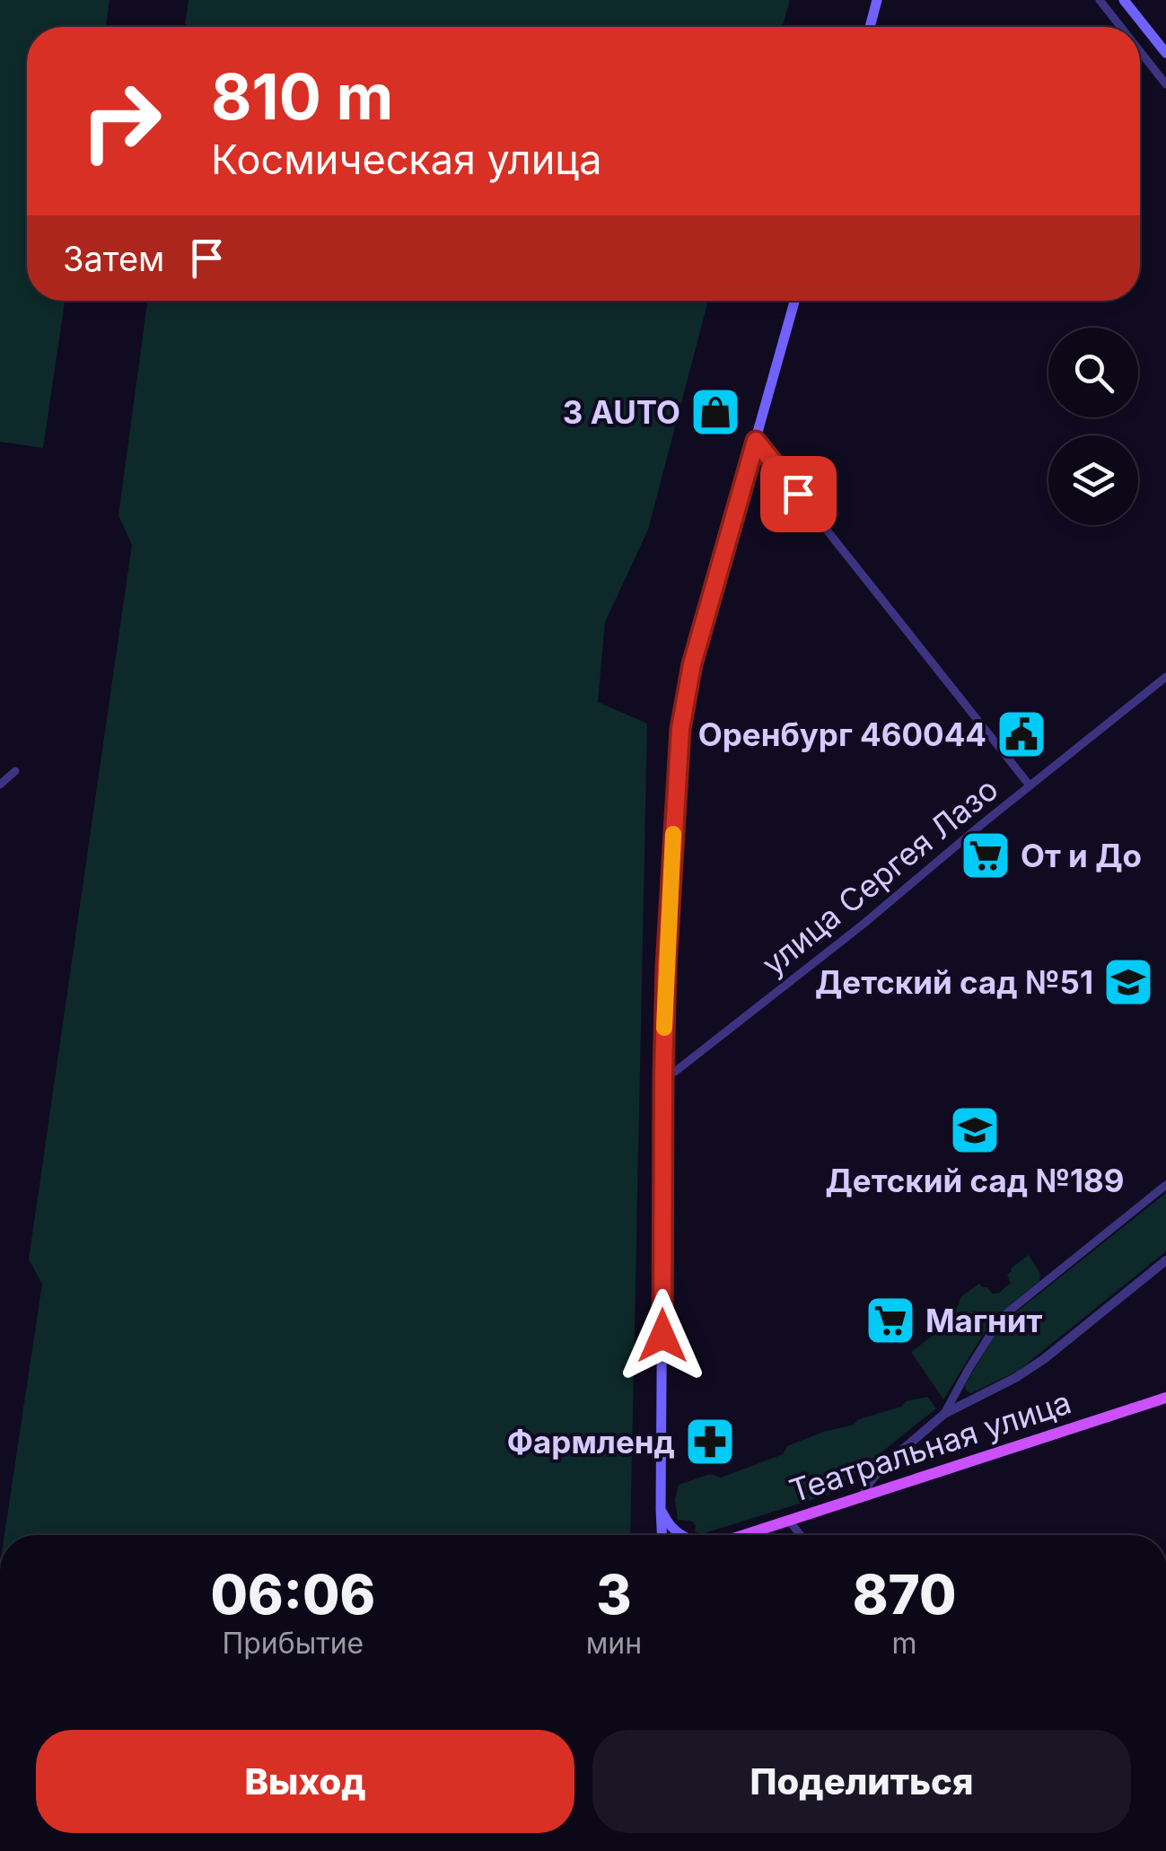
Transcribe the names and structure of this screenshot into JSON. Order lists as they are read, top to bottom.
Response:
{
  "streets": {
    "main road": ["Театральная улица"],
    "street": ["улица Сергея Лазо"]
  },
  "places": {
    "shop": ["3 AUTO"],
    "public building": ["Оренбург 460044"],
    "supermarket": ["От и До", "Магнит"],
    "school or university": ["Детский сад №51", "Детский сад №189"],
    "pharmacy": ["Фармленд"]
  },
  "page": {
    "turn": ["810 m", "Космическая улица"],
    "then": "Затем",
    "eta": [
      "06:06",
      "Прибытие",
      "3",
      "мин",
      "870",
      "m"
    ],
    "buttons": ["Выход", "Поделиться"]
  }
}
